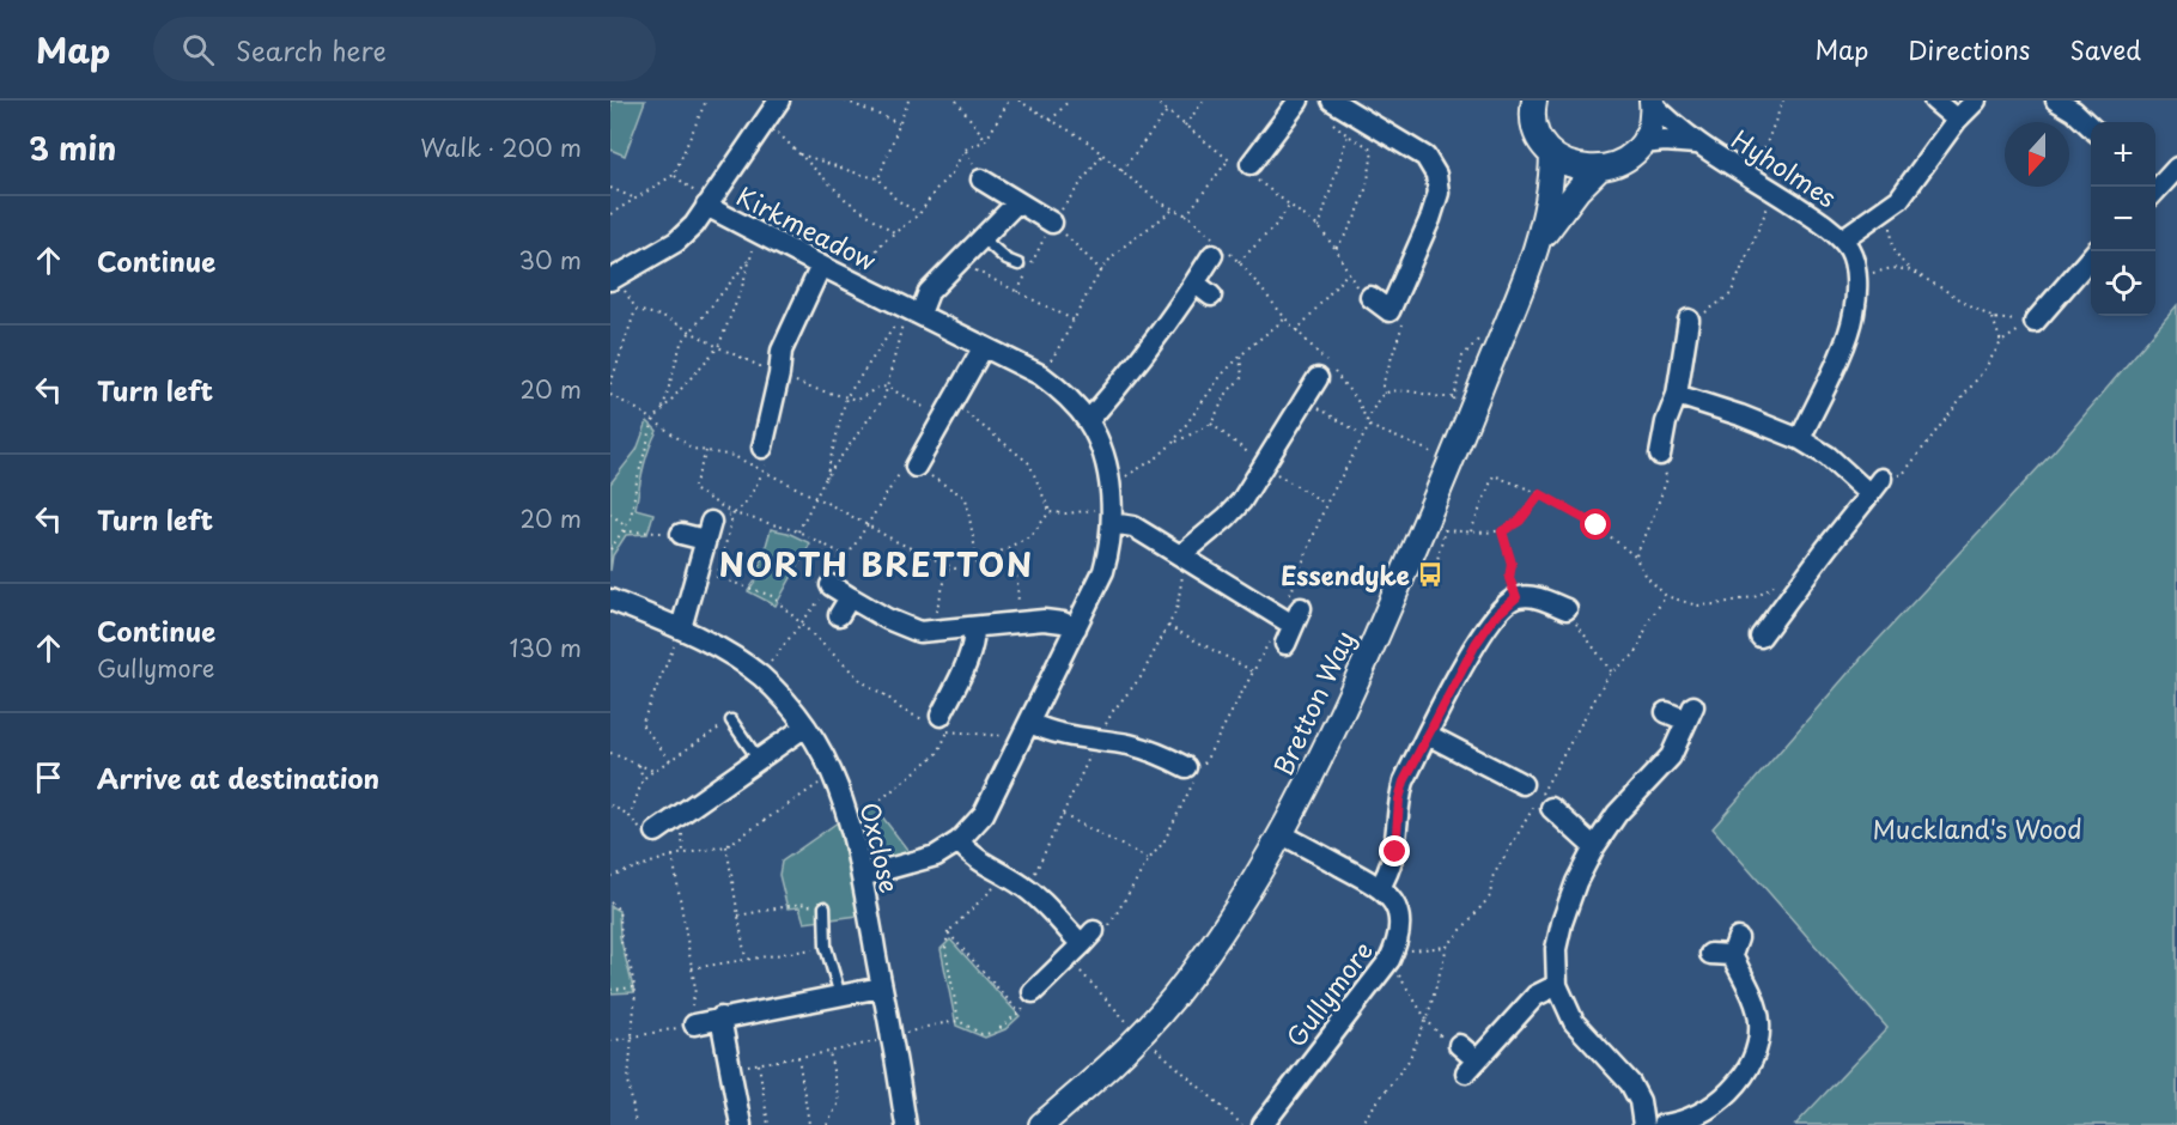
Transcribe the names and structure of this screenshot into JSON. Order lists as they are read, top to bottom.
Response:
{
  "streets": {
    "street": [
      "Hyholmes",
      "Kirkmeadow",
      "Bretton Way",
      "Oxclose",
      "Gullymore"
    ]
  },
  "crossings": [
    ["Kirkmeadow", "Oxclose"]
  ],
  "districts": ["NORTH BRETTON"],
  "parks": ["Muckland's Wood"],
  "places": {
    "bus stop": ["Essendyke"]
  },
  "north": "bottom",
  "page": {
    "header": "Map",
    "search": "Search here",
    "nav": ["Map", "Directions", "Saved"],
    "heading": ["3 min", "Walk · 200 m"],
    "map_buttons": ["+", "−"],
    "list": [
      ["Continue", "30 m"],
      ["Turn left", "20 m"],
      ["Turn left", "20 m"],
      ["Continue", "Gullymore", "130 m"],
      "Arrive at destination"
    ]
  }
}
